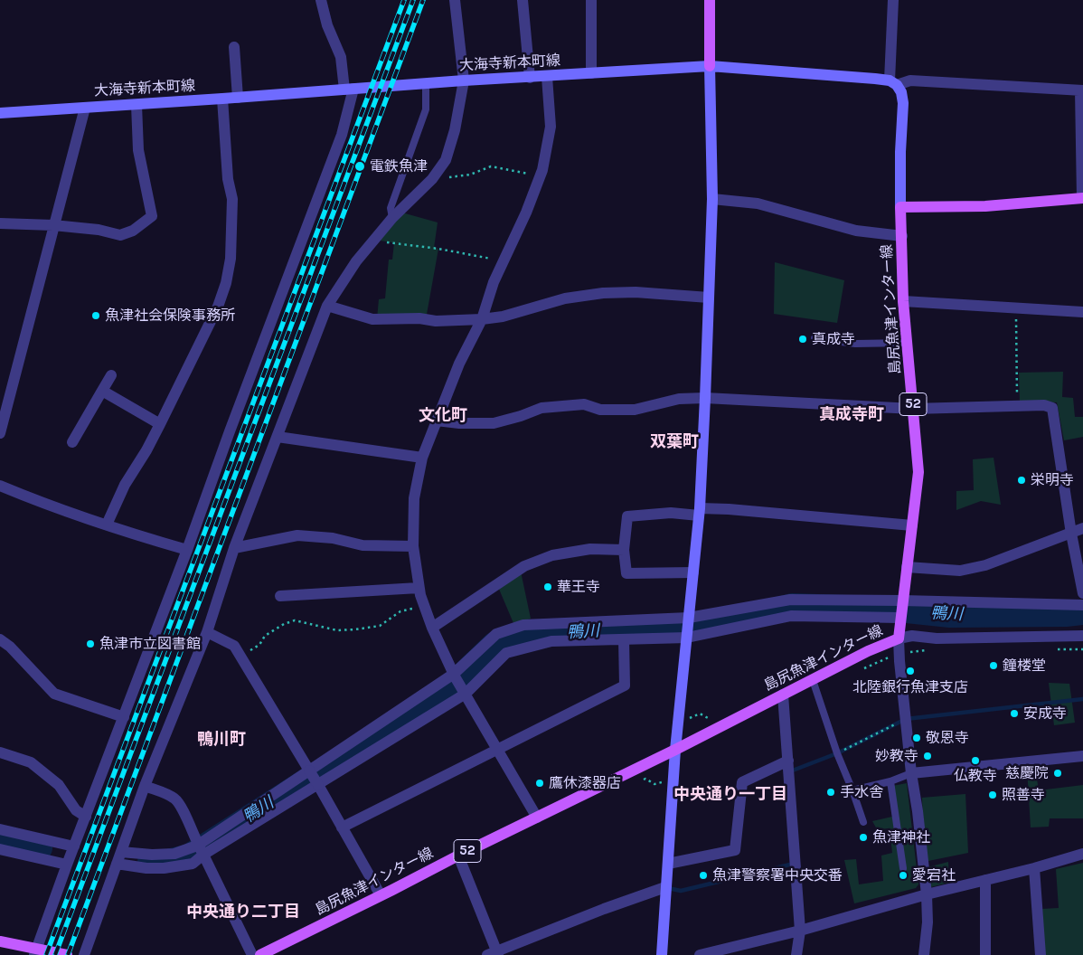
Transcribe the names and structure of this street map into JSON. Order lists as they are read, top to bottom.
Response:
{
  "streets": {
    "main road": ["大海寺新本町線", "島尻魚津インター線", "52"]
  },
  "districts": [
    "真成寺町",
    "文化町",
    "双葉町",
    "鴨川町",
    "中央通り一丁目",
    "中央通り二丁目"
  ],
  "water": ["鴨川"],
  "places": [
    "電鉄魚津",
    "魚津社会保険事務所",
    "真成寺",
    "栄明寺",
    "華王寺",
    "魚津市立図書館",
    "鐘楼堂",
    "北陸銀行魚津支店",
    "安成寺",
    "敬恩寺",
    "妙教寺",
    "仏教寺",
    "慈慶院",
    "鷹休漆器店",
    "手水舎",
    "照善寺",
    "魚津神社",
    "魚津警察署中央交番",
    "愛宕社"
  ]
}
